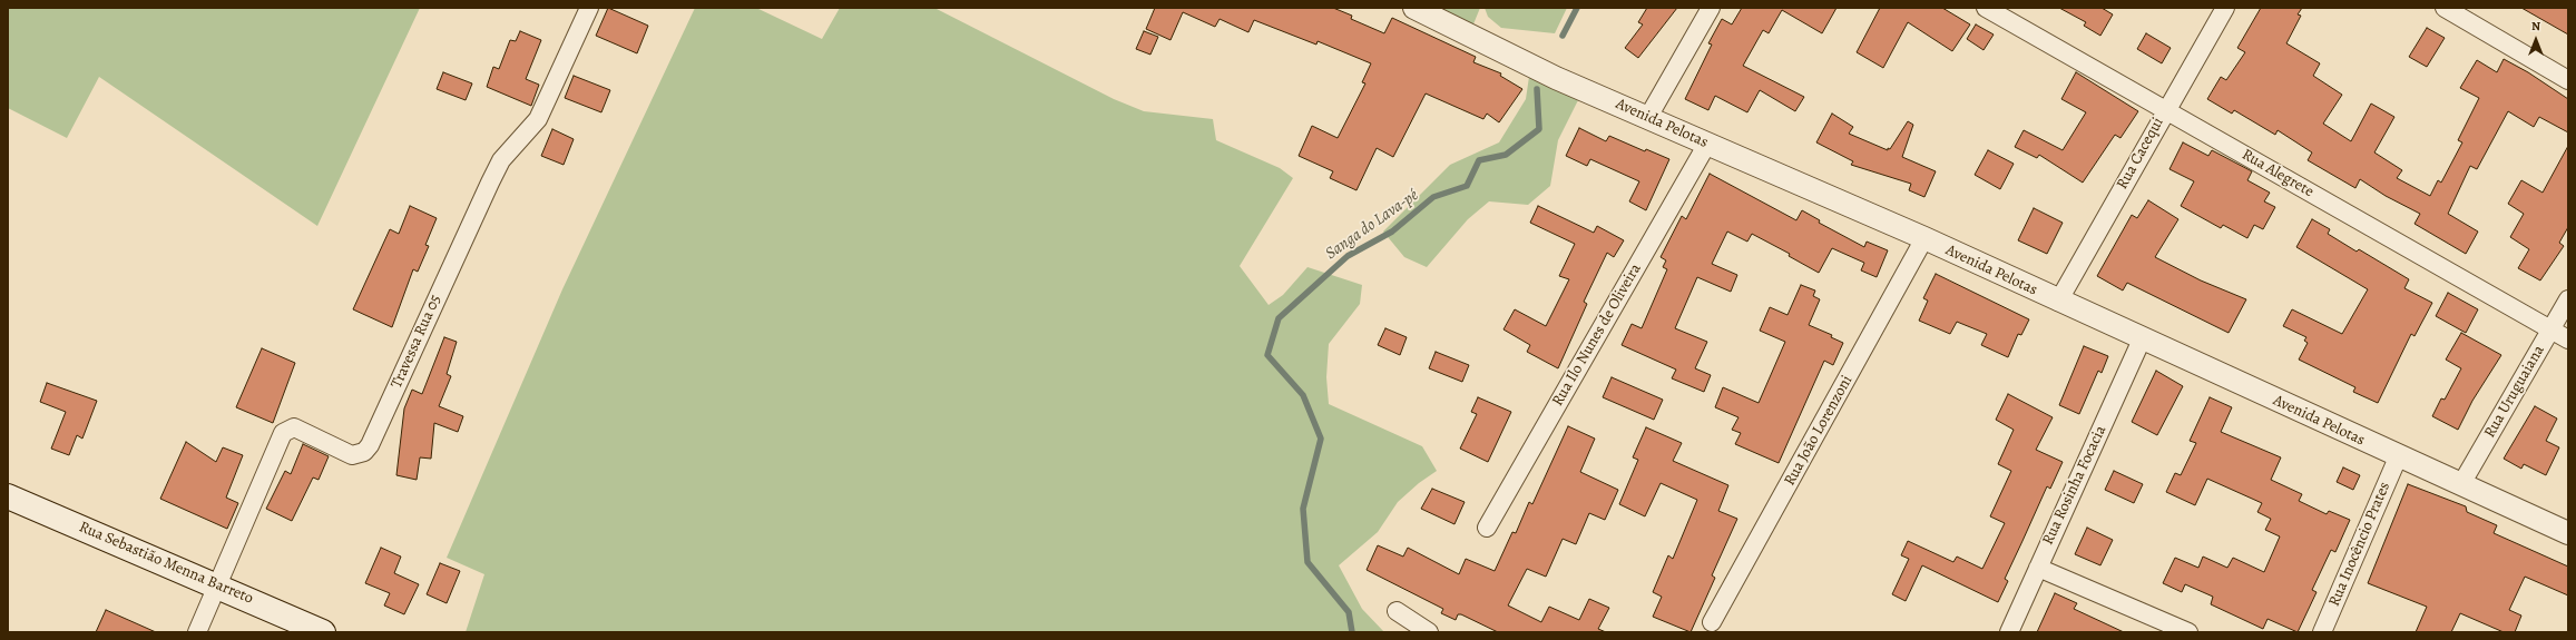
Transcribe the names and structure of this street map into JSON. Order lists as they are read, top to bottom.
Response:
{
  "streets": {
    "main road": ["Rua Sebastião Menna Barreto"],
    "street": [
      "Avenida Pelotas",
      "Rua Cacequi",
      "Rua Alegrete",
      "Rua Ilo Nunes de Oliveira",
      "Travessa Rua 05",
      "Rua Uruguaiana",
      "Rua João Lorenzoni",
      "Rua Rosinha Focacia",
      "Rua Inocêncio Prates"
    ]
  },
  "crossings": [
    ["Avenida Pelotas", "Rua Cacequi"],
    ["Avenida Pelotas", "Rua Ilo Nunes de Oliveira"],
    ["Avenida Pelotas", "Rua Uruguaiana"],
    ["Avenida Pelotas", "Rua João Lorenzoni"],
    ["Avenida Pelotas", "Rua Rosinha Focacia"],
    ["Avenida Pelotas", "Rua Inocêncio Prates"],
    ["Rua Cacequi", "Rua Alegrete"],
    ["Rua Alegrete", "Rua Uruguaiana"],
    ["Travessa Rua 05", "Rua Sebastião Menna Barreto"]
  ],
  "water": ["Sanga do Lava-pé"],
  "north": "top"
}
